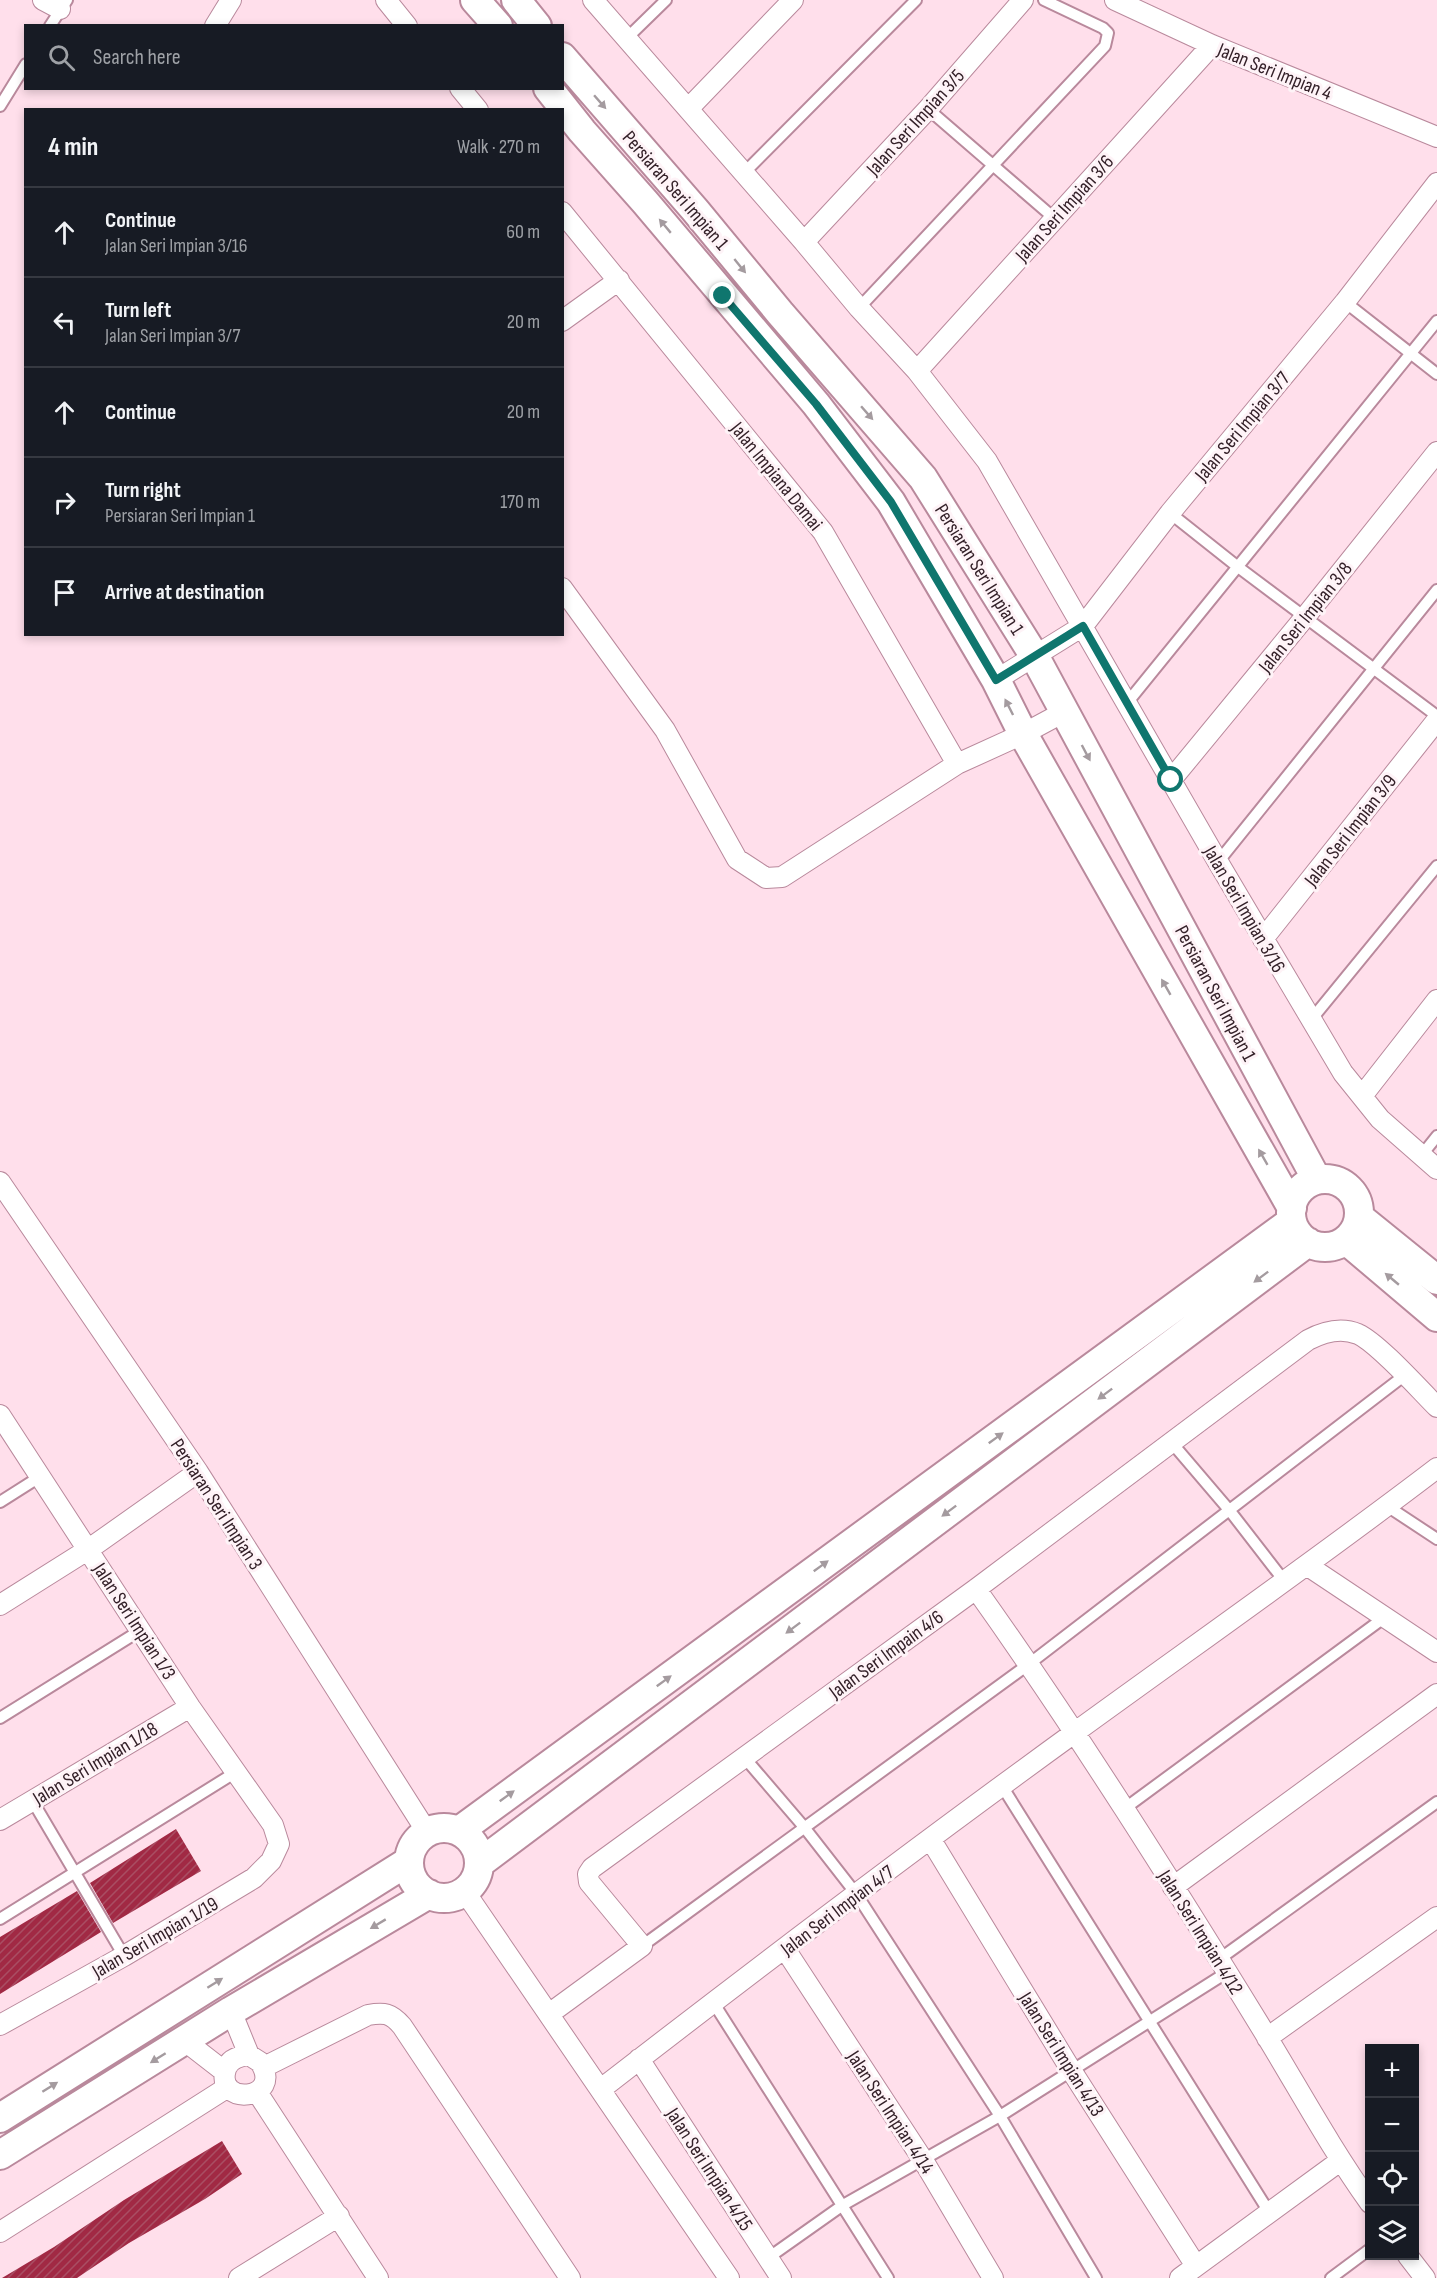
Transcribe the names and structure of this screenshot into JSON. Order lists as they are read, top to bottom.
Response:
{
  "streets": {
    "street": [
      "Jalan Seri Impian 4",
      "Jalan Seri Impian 3/5",
      "Persiaran Seri Impian 1",
      "Jalan Seri Impian 3/6",
      "Jalan Seri Impian 3/7",
      "Jalan Impiana Damai",
      "Jalan Seri Impian 3/8",
      "Jalan Seri Impian 3/9",
      "Jalan Seri Impian 3/16",
      "Persiaran Seri Impian 3",
      "Jalan Seri Impian 1/3",
      "Jalan Seri Impain 4/6",
      "Jalan Seri Impian 1/18",
      "Jalan Seri Impian 4/7",
      "Jalan Seri Impian 4/12",
      "Jalan Seri Impian 1/19",
      "Jalan Seri Impian 4/13",
      "Jalan Seri Impian 4/14",
      "Jalan Seri Impian 4/15"
    ]
  },
  "crossings": [
    ["Jalan Seri Impian 4", "Jalan Seri Impian 3/6"],
    ["Jalan Seri Impian 3/5", "Jalan Seri Impian 3/16"],
    ["Persiaran Seri Impian 1", "Jalan Seri Impian 3/7"],
    ["Jalan Seri Impian 3/6", "Jalan Seri Impian 3/16"],
    ["Jalan Seri Impian 3/7", "Jalan Seri Impian 3/16"],
    ["Jalan Seri Impian 3/8", "Jalan Seri Impian 3/16"],
    ["Jalan Seri Impian 3/9", "Jalan Seri Impian 3/16"],
    ["Jalan Seri Impian 1/3", "Jalan Seri Impian 1/18"],
    ["Jalan Seri Impian 1/3", "Jalan Seri Impian 1/19"],
    ["Jalan Seri Impain 4/6", "Jalan Seri Impian 4/12"],
    ["Jalan Seri Impian 4/7", "Jalan Seri Impian 4/12"],
    ["Jalan Seri Impian 4/7", "Jalan Seri Impian 4/13"],
    ["Jalan Seri Impian 4/7", "Jalan Seri Impian 4/14"],
    ["Jalan Seri Impian 4/7", "Jalan Seri Impian 4/15"]
  ],
  "page": {
    "search": "Search here",
    "heading": ["4 min", "Walk · 270 m"],
    "list": [
      ["Continue", "Jalan Seri Impian 3/16", "60 m"],
      ["Turn left", "Jalan Seri Impian 3/7", "20 m"],
      ["Continue", "20 m"],
      ["Turn right", "Persiaran Seri Impian 1", "170 m"],
      "Arrive at destination"
    ],
    "map_buttons": ["+", "−"]
  }
}
